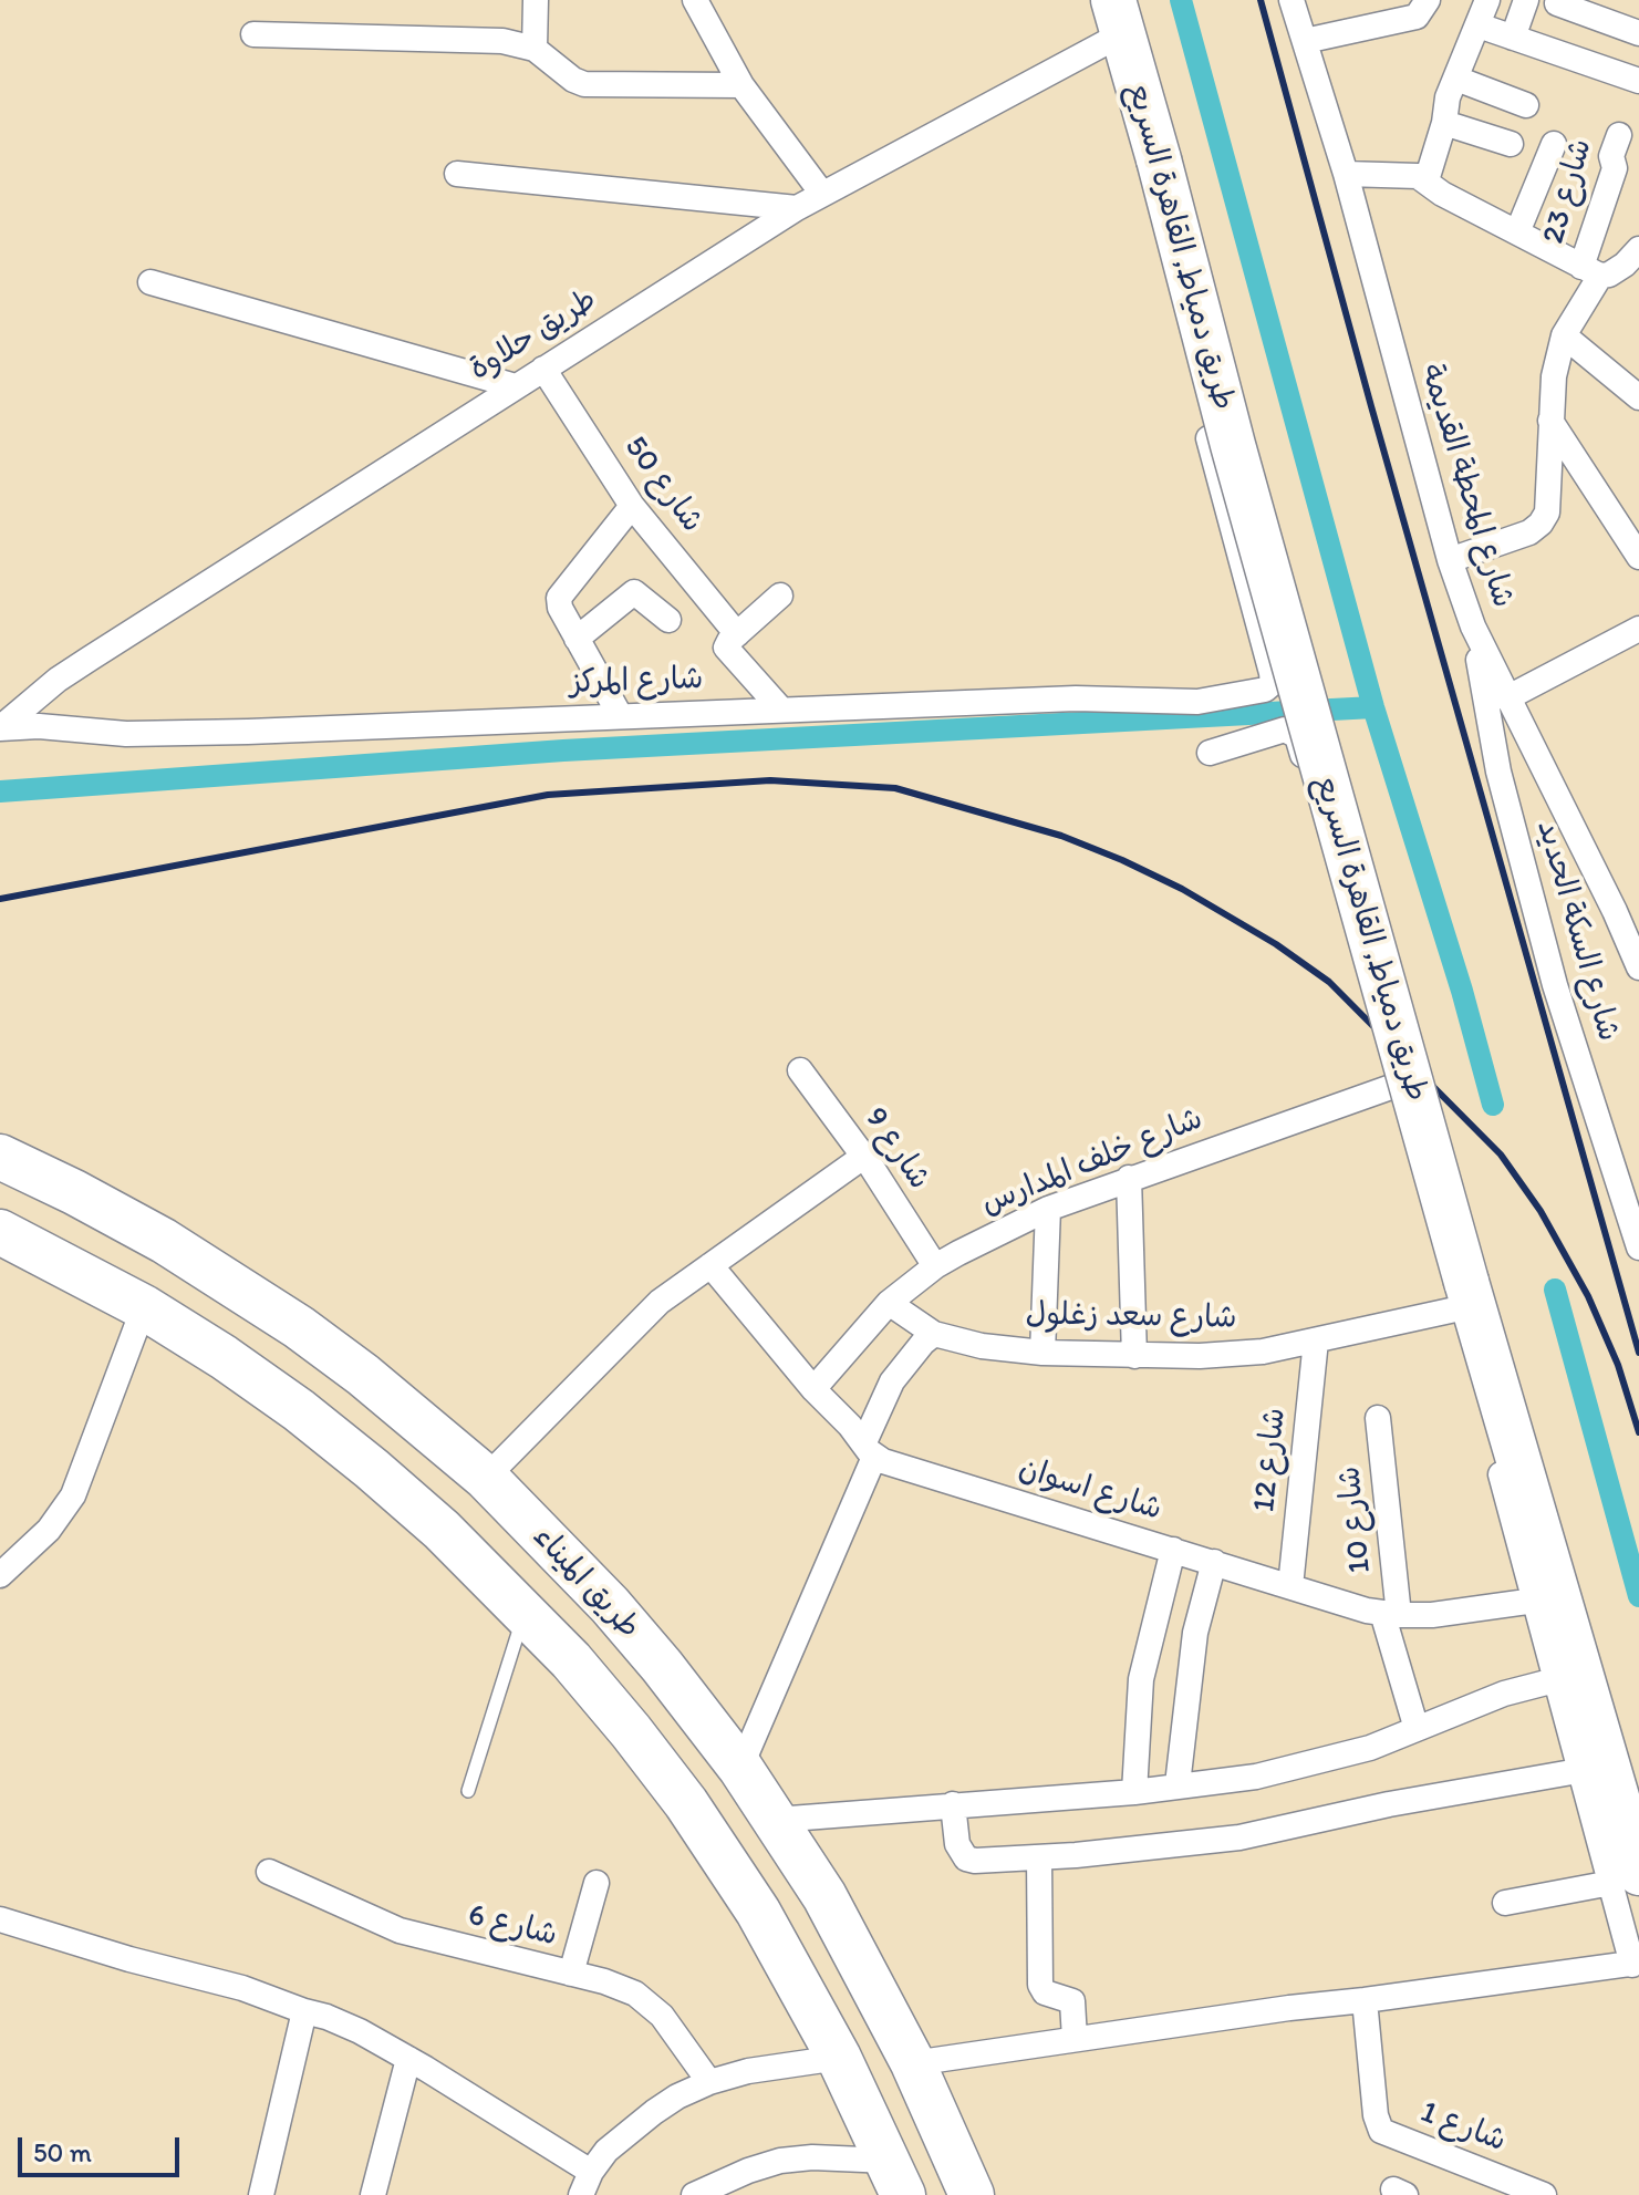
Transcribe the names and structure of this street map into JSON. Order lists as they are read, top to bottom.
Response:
{
  "streets": {
    "highway": ["طريق دمياط, القاهرة السريع", "طريق الميناء"],
    "street": [
      "شارع 23",
      "طريق حلاوة",
      "شارع 50",
      "شارع المحطة القديمة",
      "شارع المركز",
      "شارع السكة الحديد",
      "شارع 9",
      "شارع خلف المدارس",
      "شارع سعد زغلول",
      "شارع 12",
      "شارع اسوان",
      "شارع 10",
      "شارع 6",
      "شارع 1"
    ]
  },
  "crossings": [
    ["طريق دمياط, القاهرة السريع", "طريق حلاوة"],
    ["طريق دمياط, القاهرة السريع", "شارع المركز"],
    ["طريق دمياط, القاهرة السريع", "شارع سعد زغلول"],
    ["طريق حلاوة", "شارع 50"],
    ["طريق حلاوة", "شارع المركز"],
    ["شارع المحطة القديمة", "شارع السكة الحديد"],
    ["شارع 9", "شارع خلف المدارس"],
    ["شارع خلف المدارس", "شارع سعد زغلول"],
    ["شارع خلف المدارس", "شارع اسوان"],
    ["شارع سعد زغلول", "شارع 12"],
    ["شارع 12", "شارع اسوان"],
    ["شارع اسوان", "شارع 10"]
  ],
  "scale_bar": "50 m"
}
